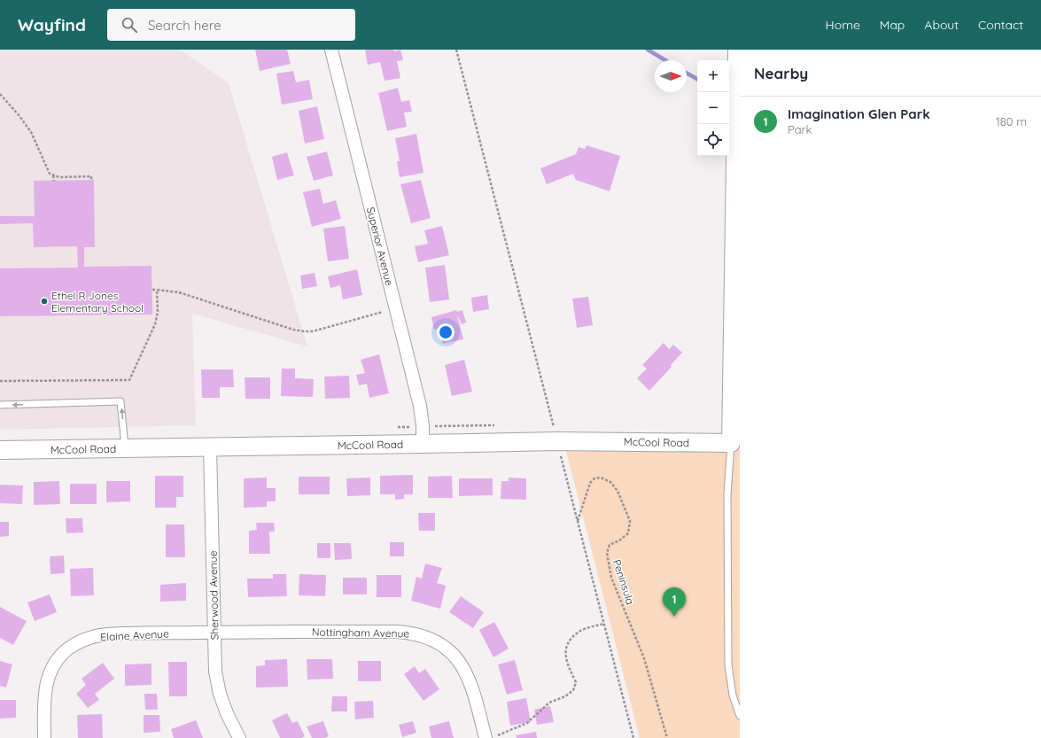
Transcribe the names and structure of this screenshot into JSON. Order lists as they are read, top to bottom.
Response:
{
  "streets": {
    "street": [
      "Superior Avenue",
      "McCool Road",
      "Sherwood Avenue",
      "Nottingham Avenue",
      "Elaine Avenue"
    ],
    "path": ["Peninsula"]
  },
  "crossings": [
    ["Superior Avenue", "McCool Road"],
    ["McCool Road", "Sherwood Avenue"],
    ["Sherwood Avenue", "Nottingham Avenue"],
    ["Sherwood Avenue", "Elaine Avenue"],
    ["Nottingham Avenue", "Elaine Avenue"]
  ],
  "places": ["Ethel R Jones Elementary School"],
  "north": "right",
  "page": {
    "header": "Wayfind",
    "search": "Search here",
    "nav": [
      "Home",
      "Map",
      "About",
      "Contact"
    ],
    "heading": "Nearby",
    "map_buttons": ["+", "−"],
    "list": [
      {
        "mark": "1",
        "name": "Imagination Glen Park",
        "note": "Park",
        "value": "180 m"
      }
    ],
    "pins": "1"
  }
}
